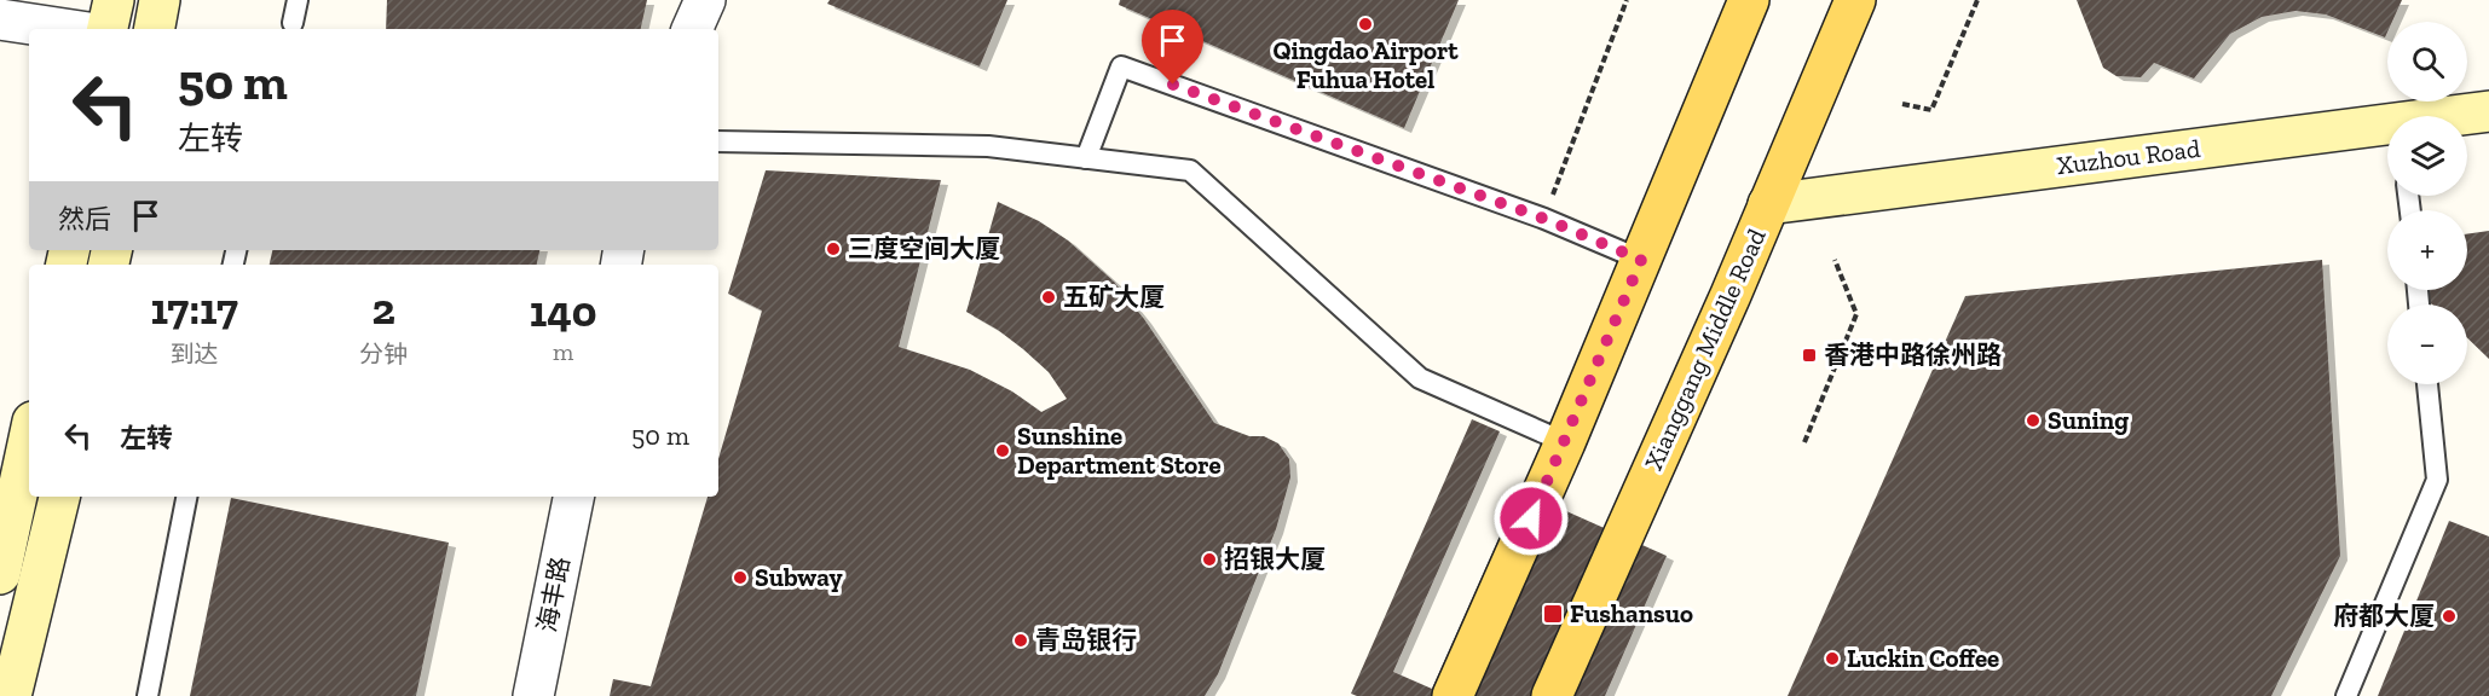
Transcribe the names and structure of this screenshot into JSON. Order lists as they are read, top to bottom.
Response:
{
  "streets": {
    "main road": ["Xianggang Middle Road"],
    "street": ["Xuzhou Road", "海丰路"]
  },
  "crossings": [
    ["Xuzhou Road", "Xianggang Middle Road"]
  ],
  "places": {
    "other": [
      "Qingdao Airport Fuhua Hotel",
      "三度空间大厦",
      "五矿大厦",
      "Suning",
      "Sunshine Department Store",
      "招银大厦",
      "Subway",
      "府都大厦",
      "青岛银行",
      "Luckin Coffee"
    ],
    "transit": ["香港中路徐州路", "Fushansuo"]
  },
  "page": {
    "map_buttons": ["+", "−"],
    "turn": ["50 m", "左转"],
    "then": "然后",
    "eta": [
      "17:17",
      "到达",
      "2",
      "分钟",
      "140",
      "m"
    ],
    "list": [
      {
        "name": "左转",
        "value": "50 m"
      }
    ]
  }
}
